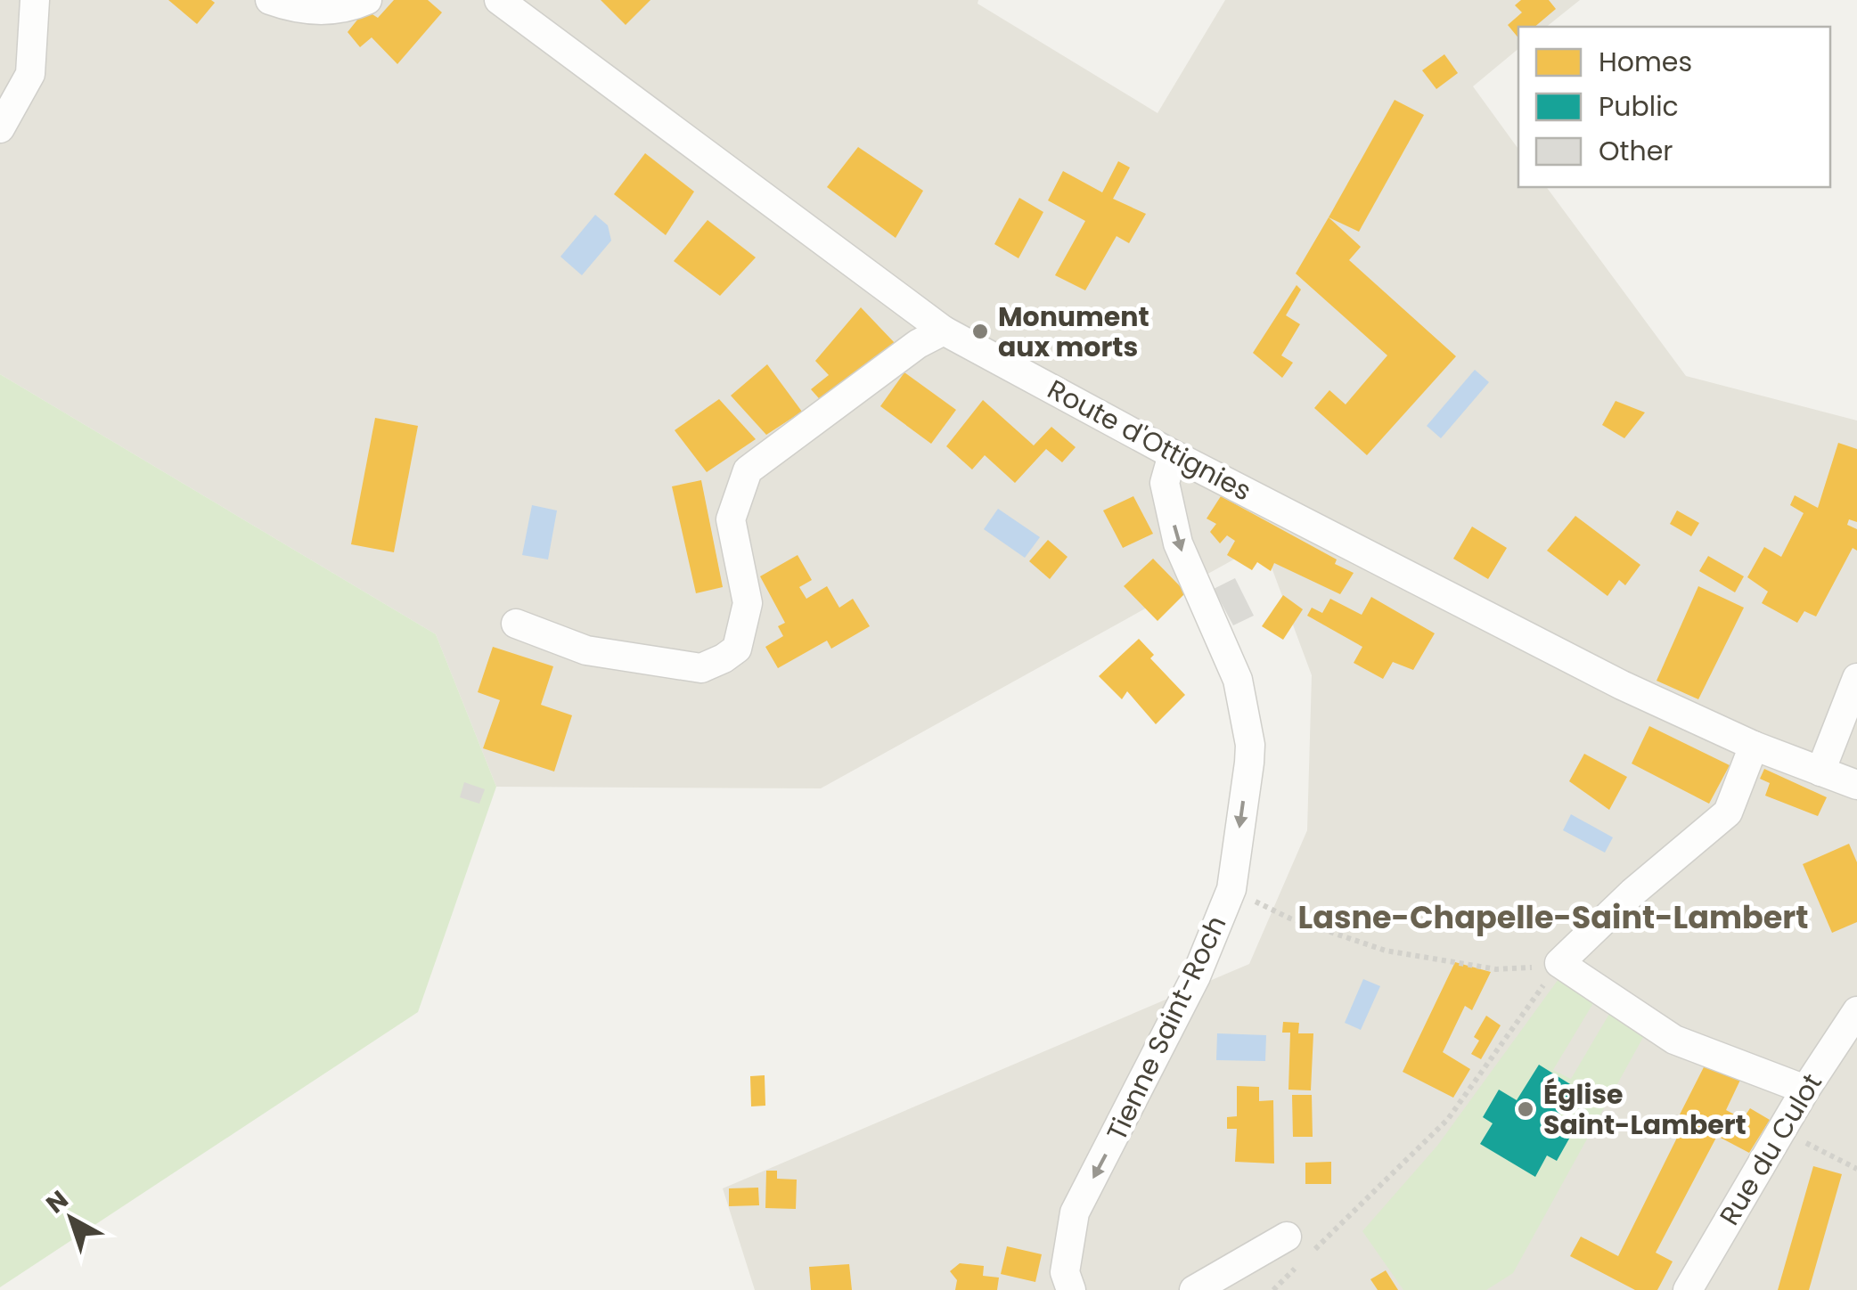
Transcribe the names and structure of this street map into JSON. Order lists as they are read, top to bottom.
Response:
{
  "streets": {
    "street": ["Route d'Ottignies", "Tienne Saint-Roch", "Rue du Culot"]
  },
  "crossings": [
    ["Route d'Ottignies", "Tienne Saint-Roch"]
  ],
  "one_way": ["Tienne Saint-Roch"],
  "districts": ["Lasne-Chapelle-Saint-Lambert"],
  "places": ["Monument aux morts", "Église Saint-Lambert"],
  "legend": ["Homes", "Public", "Other"],
  "north": "top left"
}
